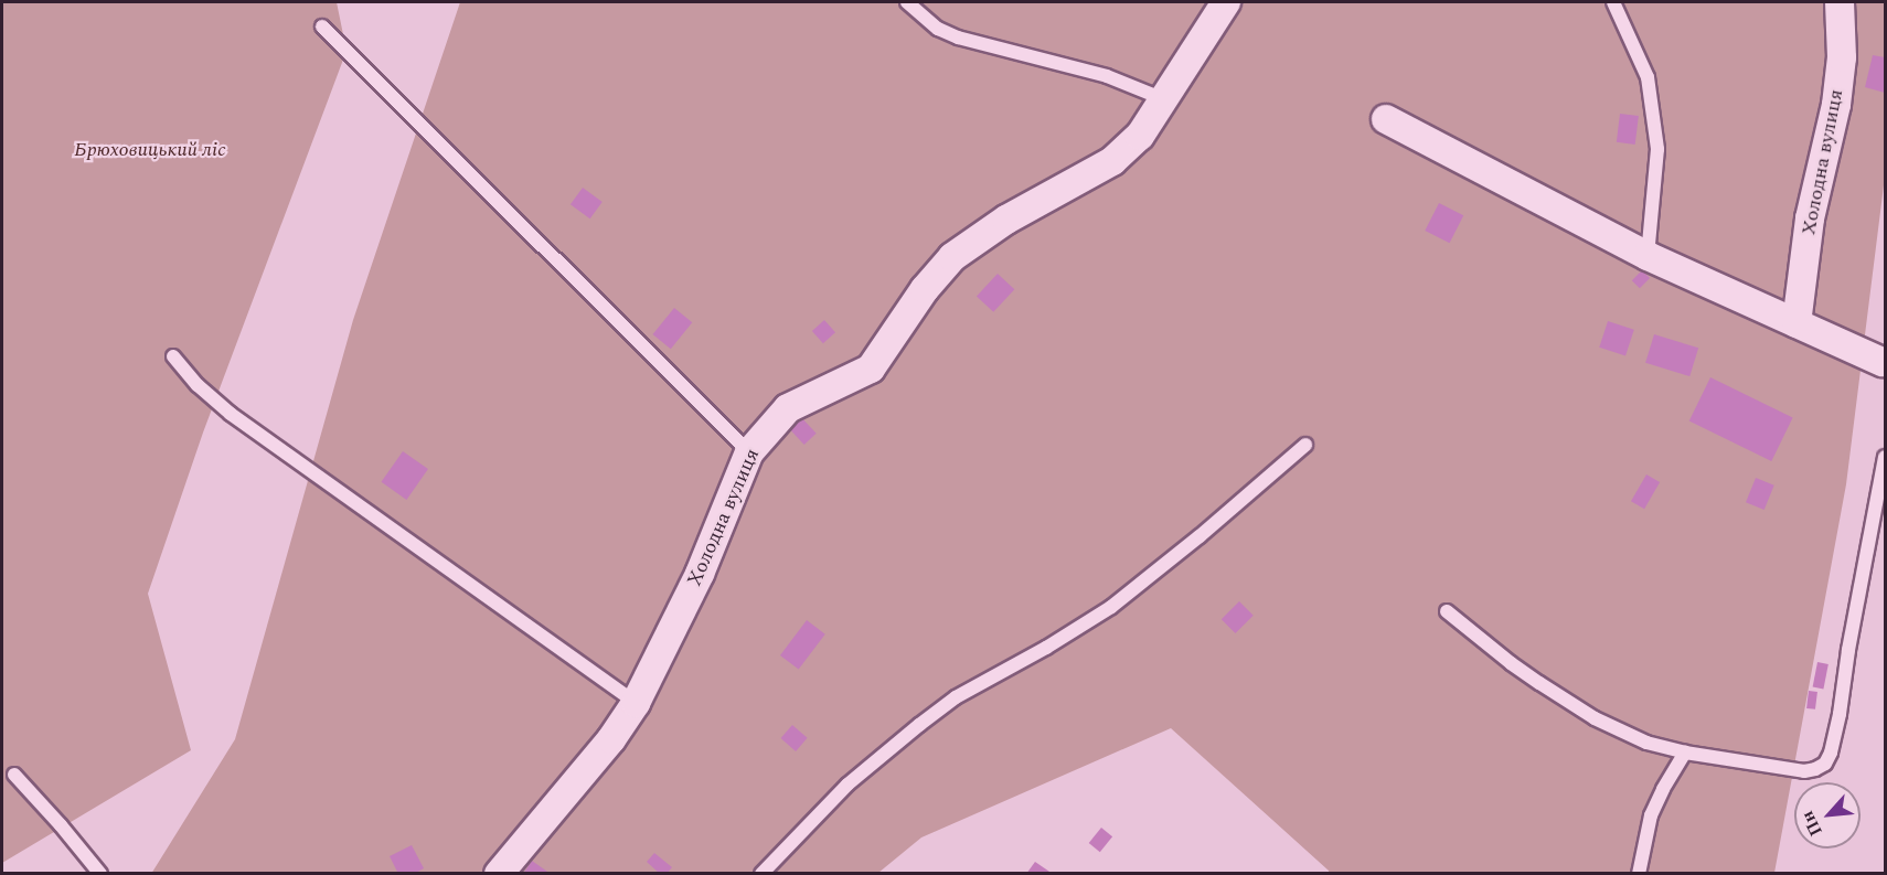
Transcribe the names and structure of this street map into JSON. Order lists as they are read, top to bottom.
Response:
{
  "streets": {
    "street": ["Холодна вулиця"]
  },
  "parks": ["Брюховицький ліс"],
  "north": "bottom left"
}
